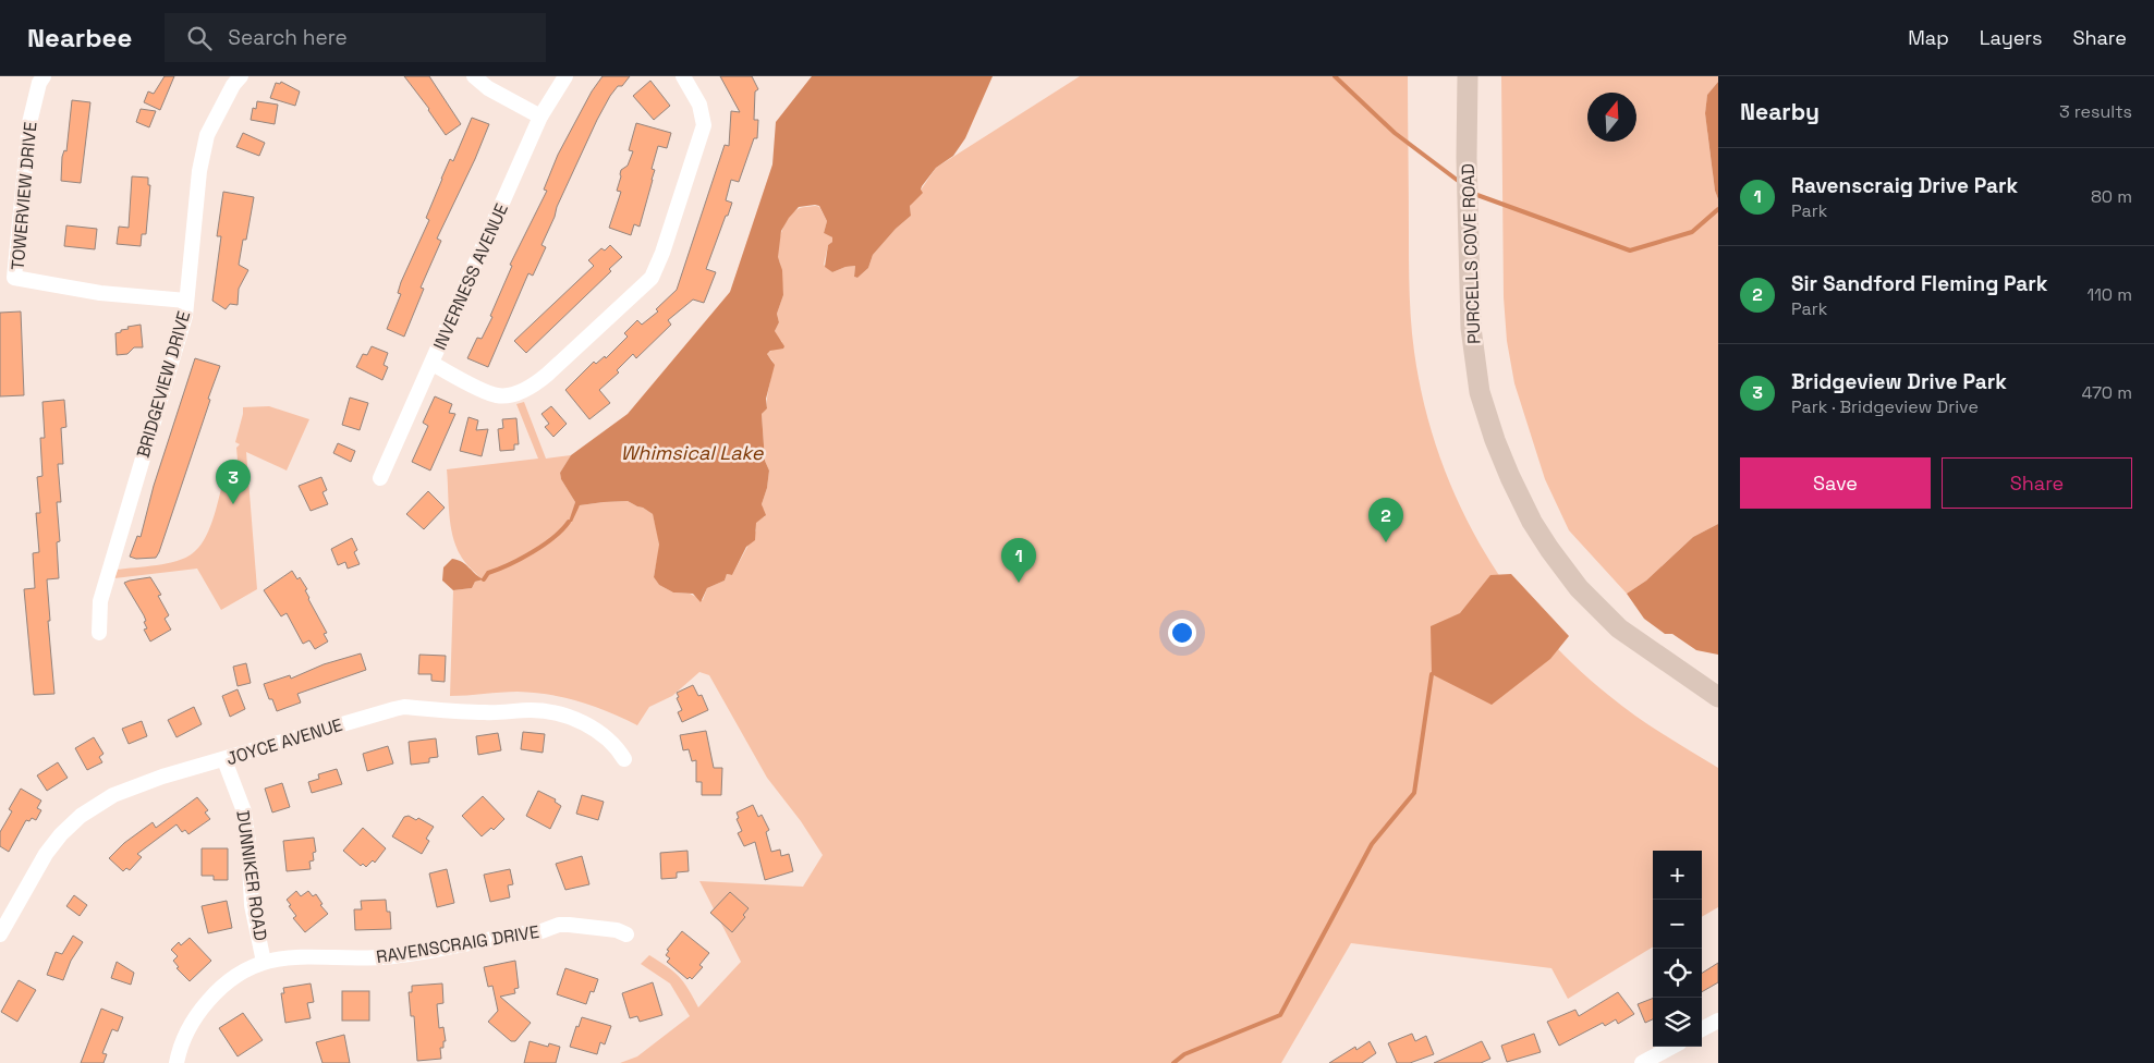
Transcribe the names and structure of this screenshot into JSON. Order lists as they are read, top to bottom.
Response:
{
  "streets": {
    "main road": ["PURCELLS COVE ROAD"],
    "street": [
      "TOWERVIEW DRIVE",
      "INVERNESS AVENUE",
      "BRIDGEVIEW DRIVE",
      "JOYCE AVENUE",
      "DUNNIKER ROAD",
      "RAVENSCRAIG DRIVE"
    ]
  },
  "crossings": [
    ["TOWERVIEW DRIVE", "BRIDGEVIEW DRIVE"],
    ["JOYCE AVENUE", "DUNNIKER ROAD"],
    ["DUNNIKER ROAD", "RAVENSCRAIG DRIVE"]
  ],
  "water": ["Whimsical Lake"],
  "north": "top",
  "page": {
    "header": "Nearbee",
    "search": "Search here",
    "nav": ["Map", "Layers", "Share"],
    "heading": ["Nearby", "3 results"],
    "list": [
      {
        "mark": "1",
        "name": "Ravenscraig Drive Park",
        "note": "Park",
        "value": "80 m"
      },
      {
        "mark": "2",
        "name": "Sir Sandford Fleming Park",
        "note": "Park",
        "value": "110 m"
      },
      {
        "mark": "3",
        "name": "Bridgeview Drive Park",
        "note": "Park · Bridgeview Drive",
        "value": "470 m"
      }
    ],
    "buttons": ["Save", "Share"],
    "pins": ["3", "2", "1"],
    "map_buttons": ["+", "−"]
  }
}
